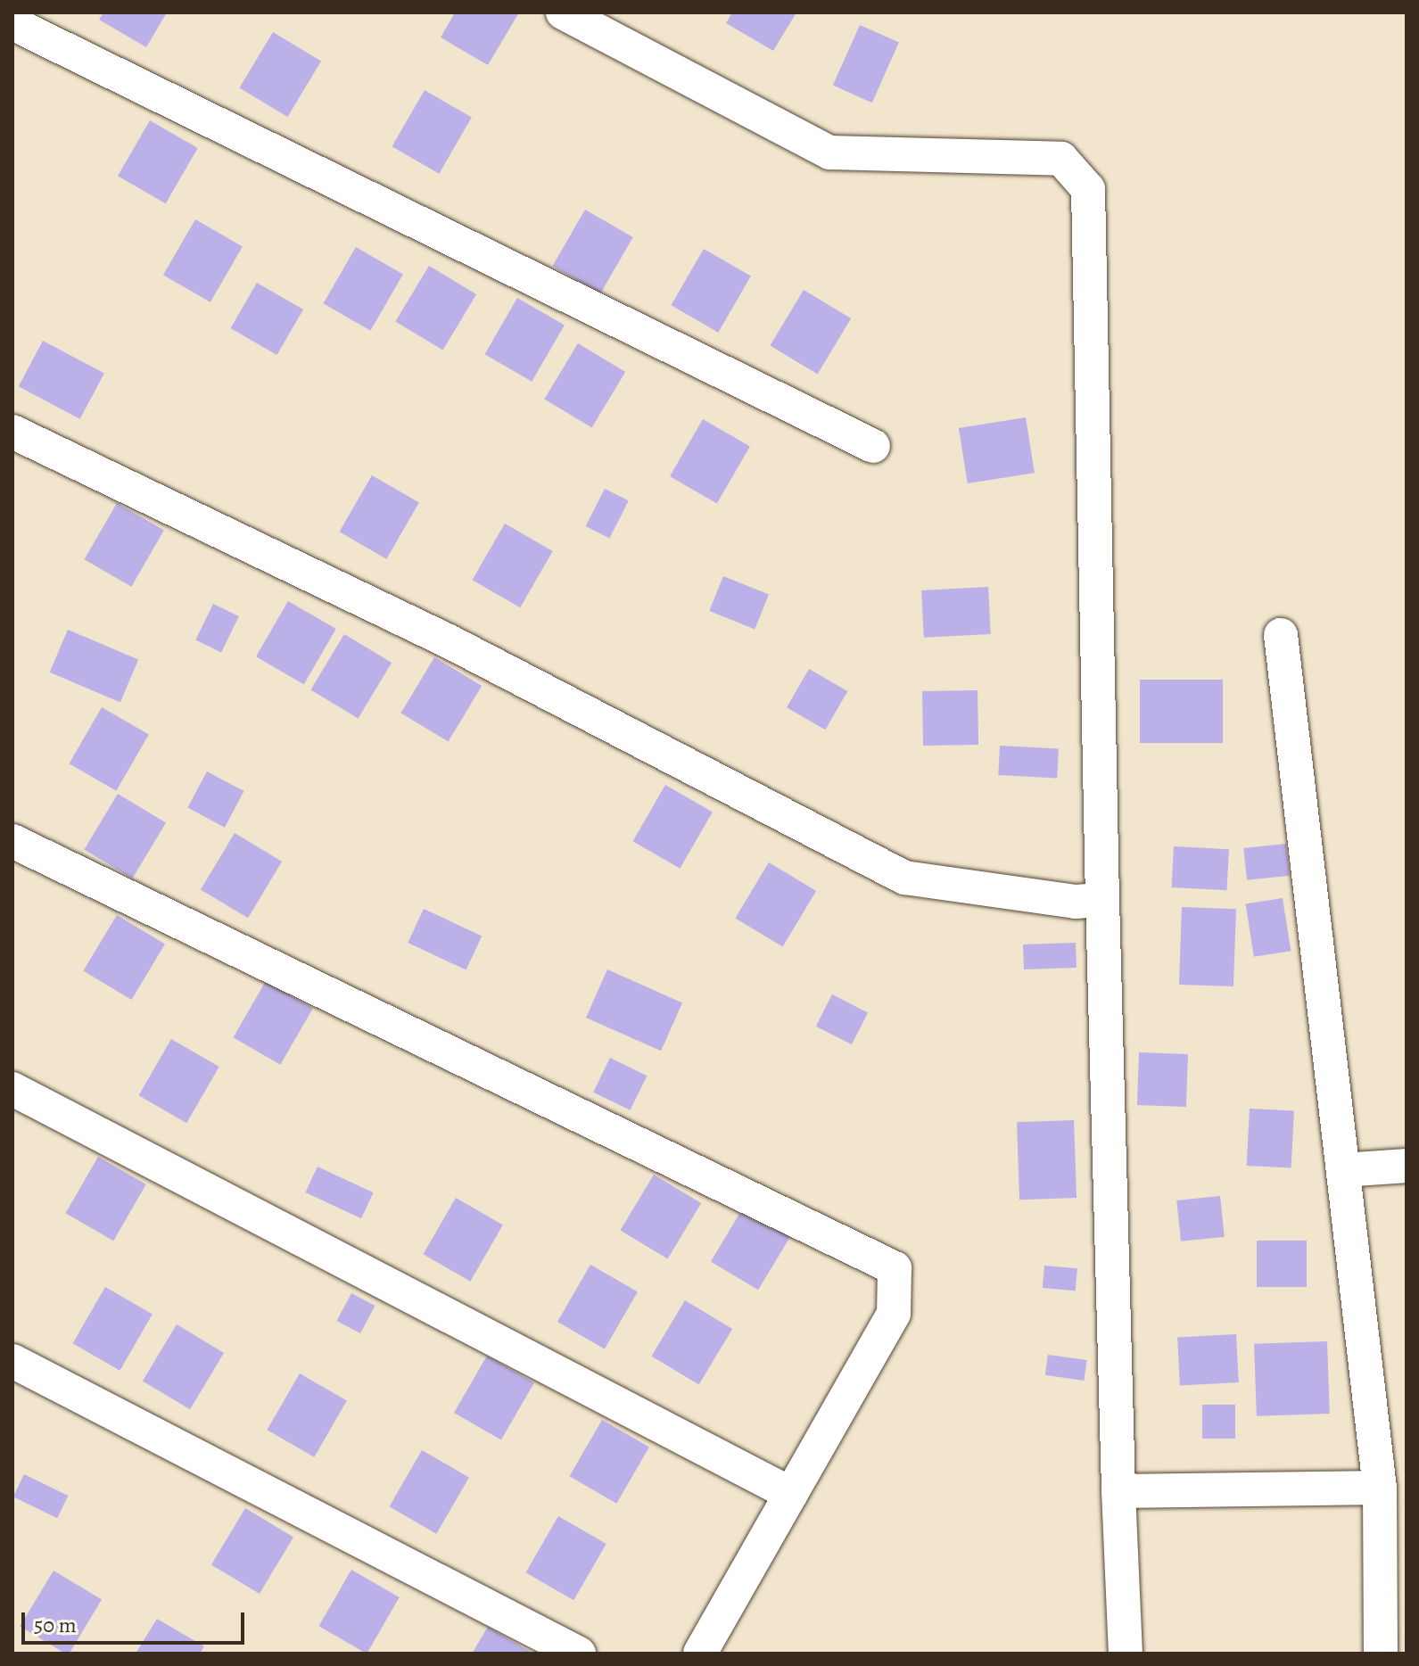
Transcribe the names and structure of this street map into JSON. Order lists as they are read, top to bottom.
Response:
{
  "scale_bar": "50 m"
}
